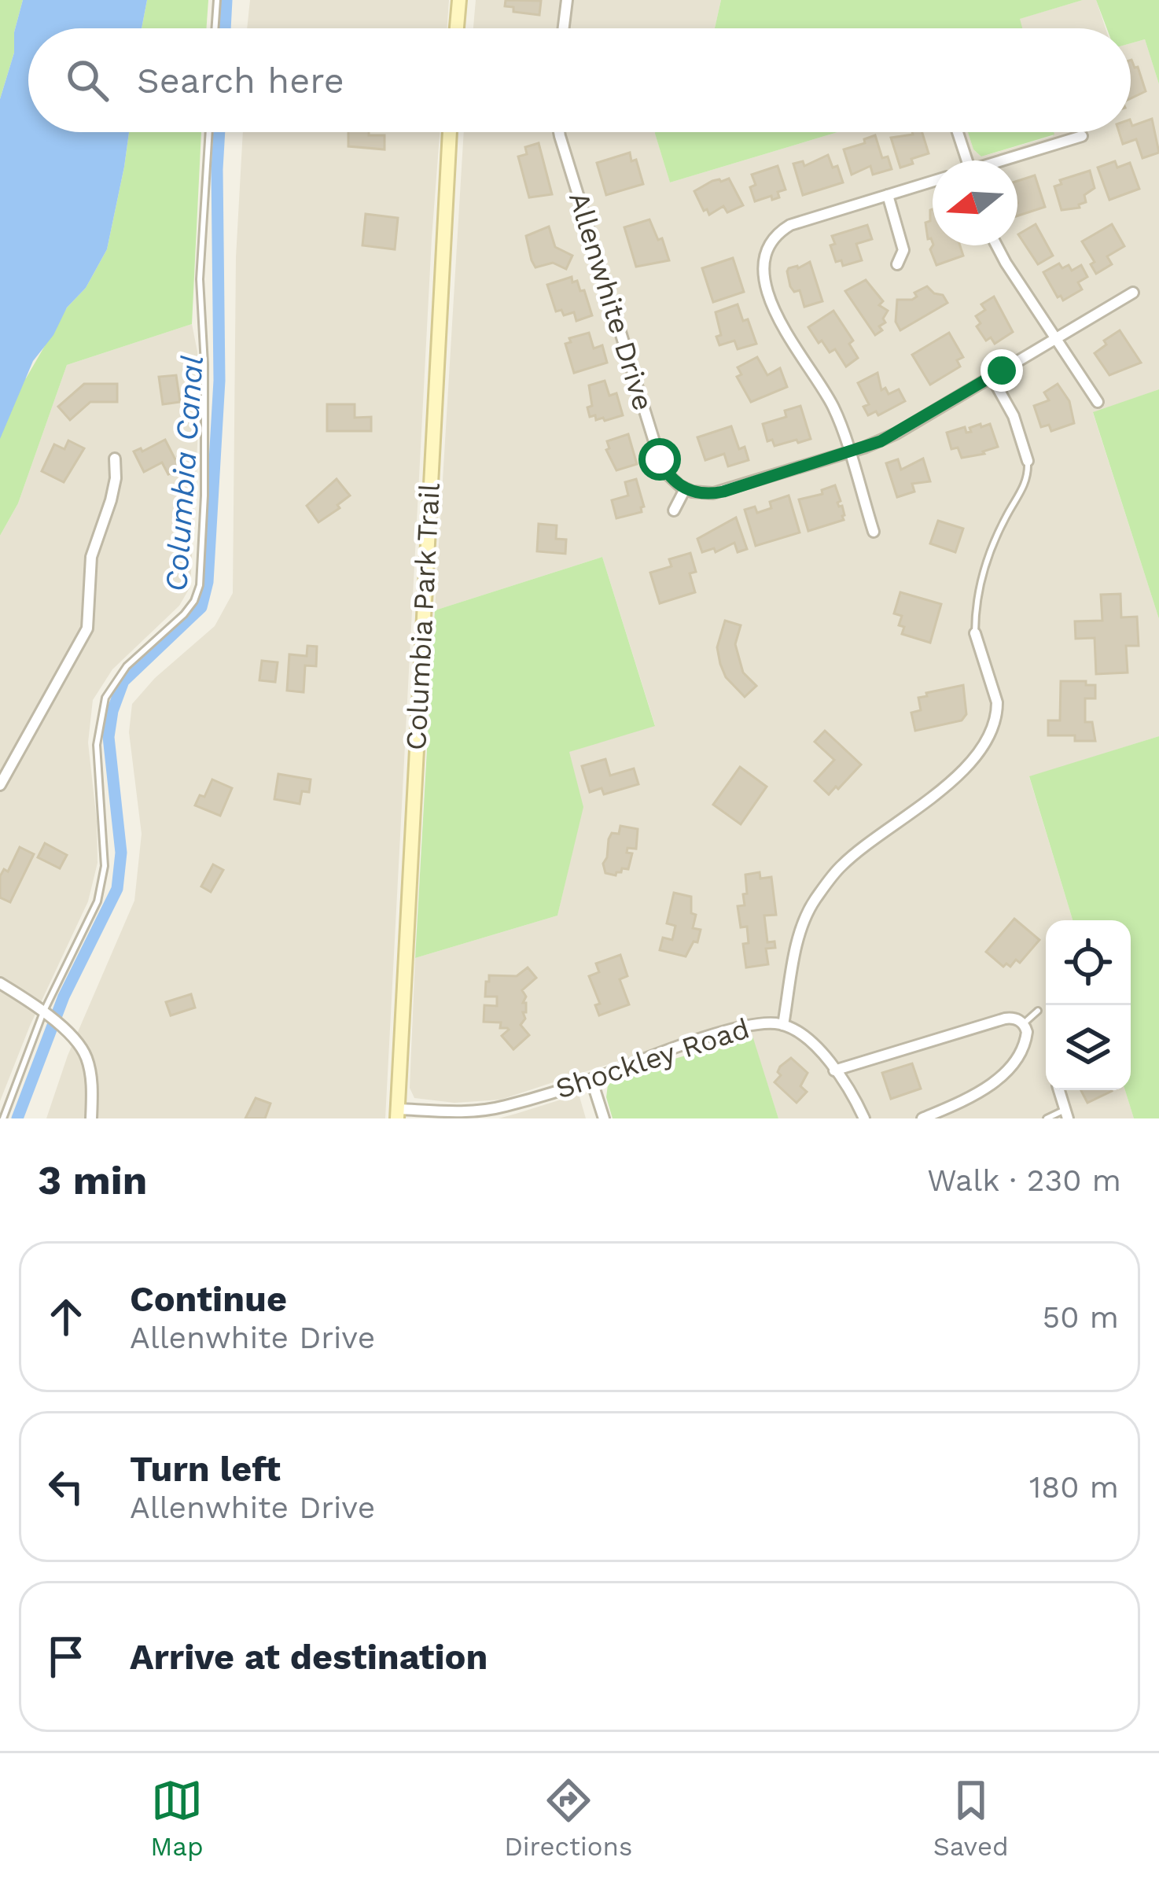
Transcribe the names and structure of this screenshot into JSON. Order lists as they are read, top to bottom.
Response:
{
  "streets": {
    "main road": ["Columbia Park Trail"],
    "street": ["Allenwhite Drive", "Shockley Road"]
  },
  "crossings": [
    ["Columbia Park Trail", "Shockley Road"]
  ],
  "water": ["Columbia Canal"],
  "north": "left",
  "page": {
    "search": "Search here",
    "heading": ["3 min", "Walk · 230 m"],
    "list": [
      ["Continue", "Allenwhite Drive", "50 m"],
      ["Turn left", "Allenwhite Drive", "180 m"],
      "Arrive at destination"
    ],
    "nav": ["Map", "Directions", "Saved"]
  }
}
